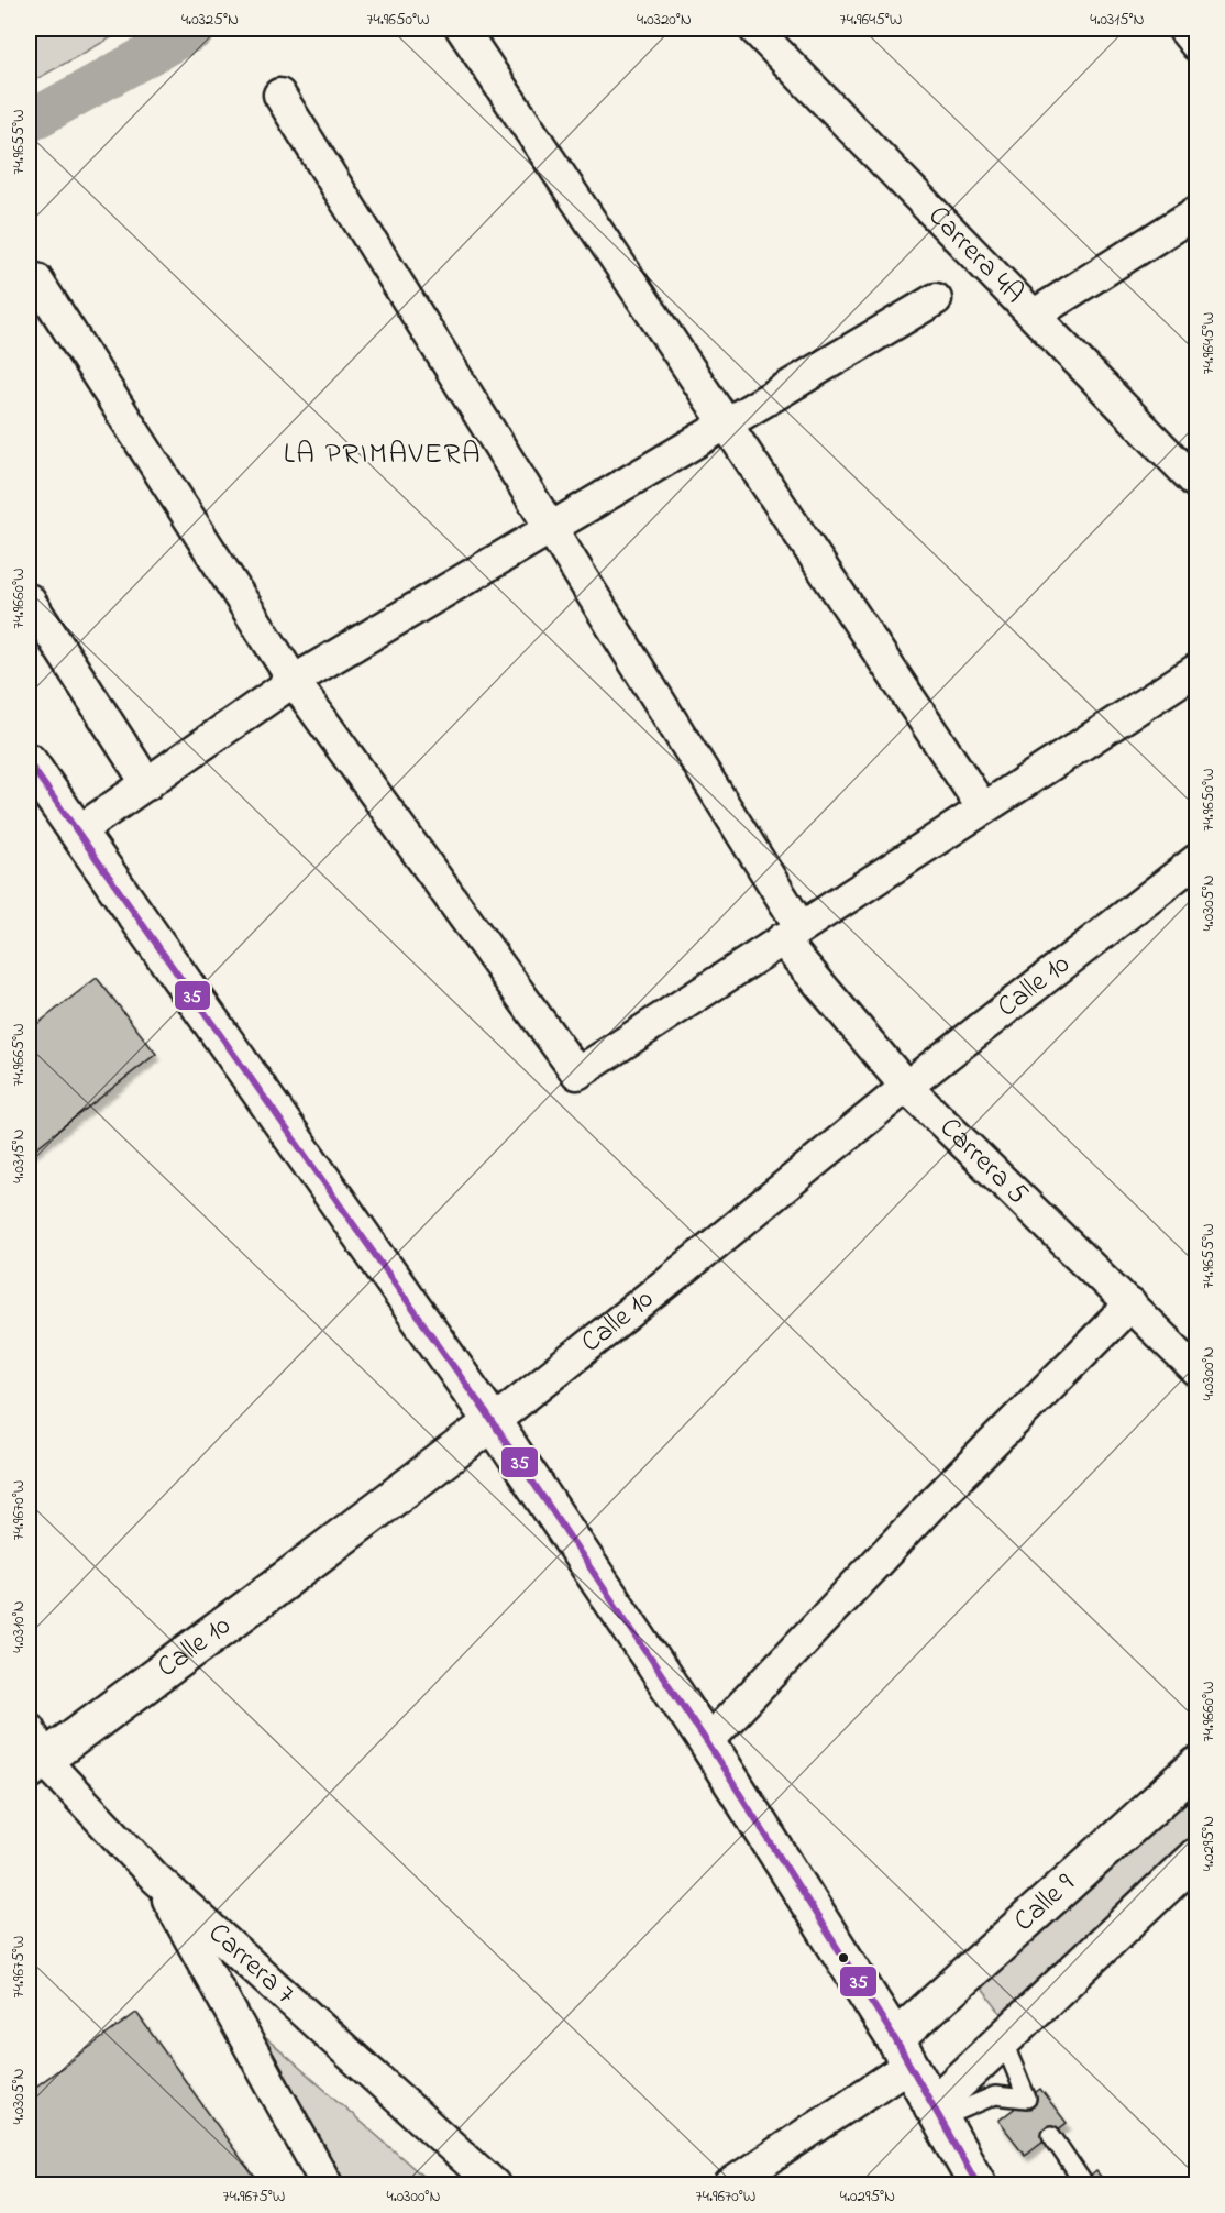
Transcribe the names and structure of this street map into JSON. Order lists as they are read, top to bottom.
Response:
{
  "streets": {
    "main road": ["Calle 10", "Calle 9"],
    "street": ["Carrera 4A", "Carrera 5", "Carrera 7"]
  },
  "crossings": [
    ["Calle 10", "Carrera 5"],
    ["Calle 10", "Carrera 7"]
  ],
  "districts": ["LA PRIMAVERA"],
  "lines": ["transit line 35"],
  "coordinates": [
    "4.0325°N",
    "74.9650°W",
    "4.0320°N",
    "74.9645°W",
    "4.0315°N",
    "74.9655°W",
    "74.9660°W",
    "4.0305°N",
    "74.9665°W",
    "4.0300°N",
    "74.9670°W",
    "4.0310°N",
    "4.0295°N",
    "74.9675°W"
  ]
}
